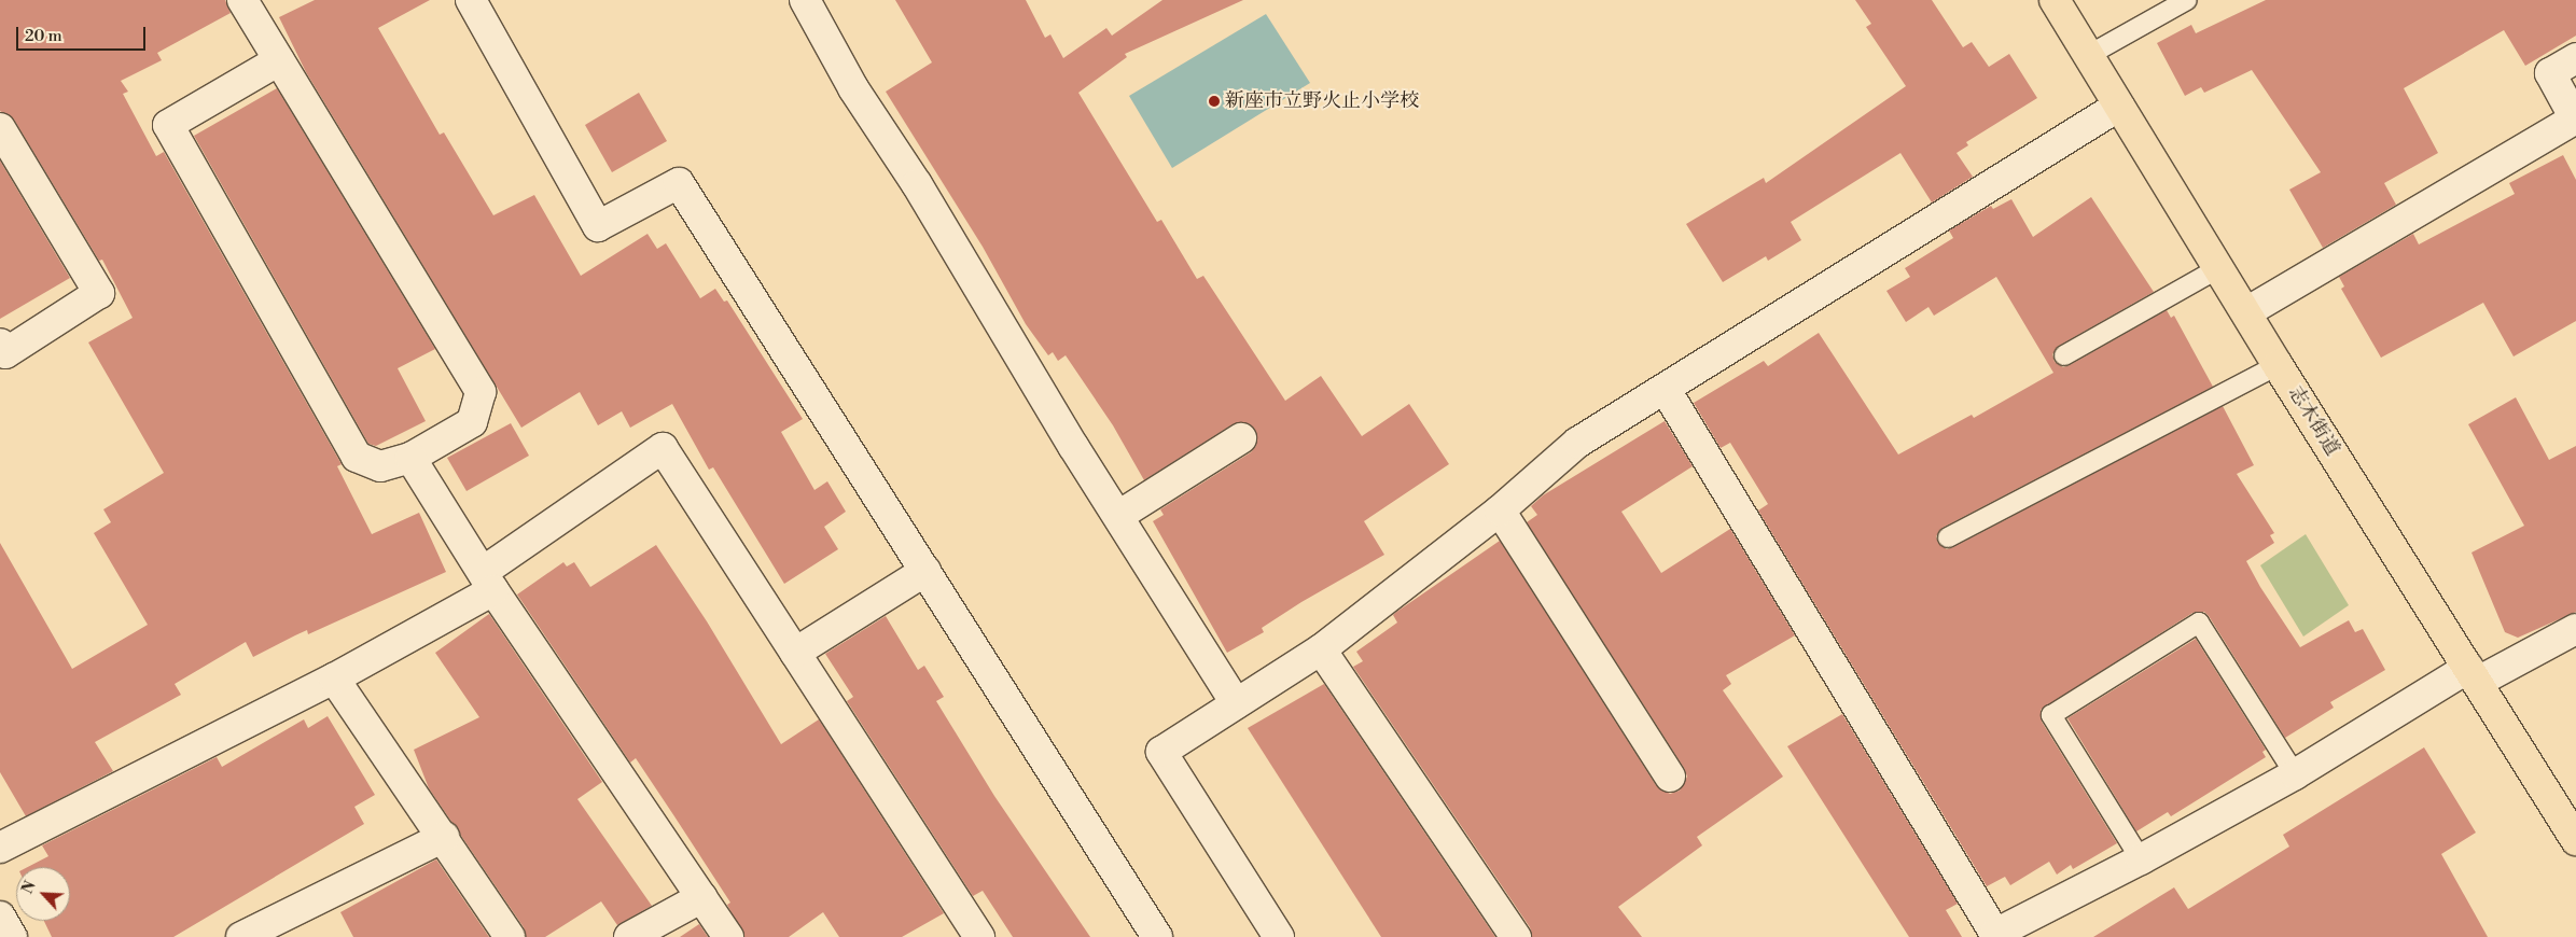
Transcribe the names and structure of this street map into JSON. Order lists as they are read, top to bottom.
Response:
{
  "streets": {
    "main road": ["志木街道"]
  },
  "places": ["新座市立野火止小学校"],
  "scale_bar": "20 m",
  "north": "top left"
}
